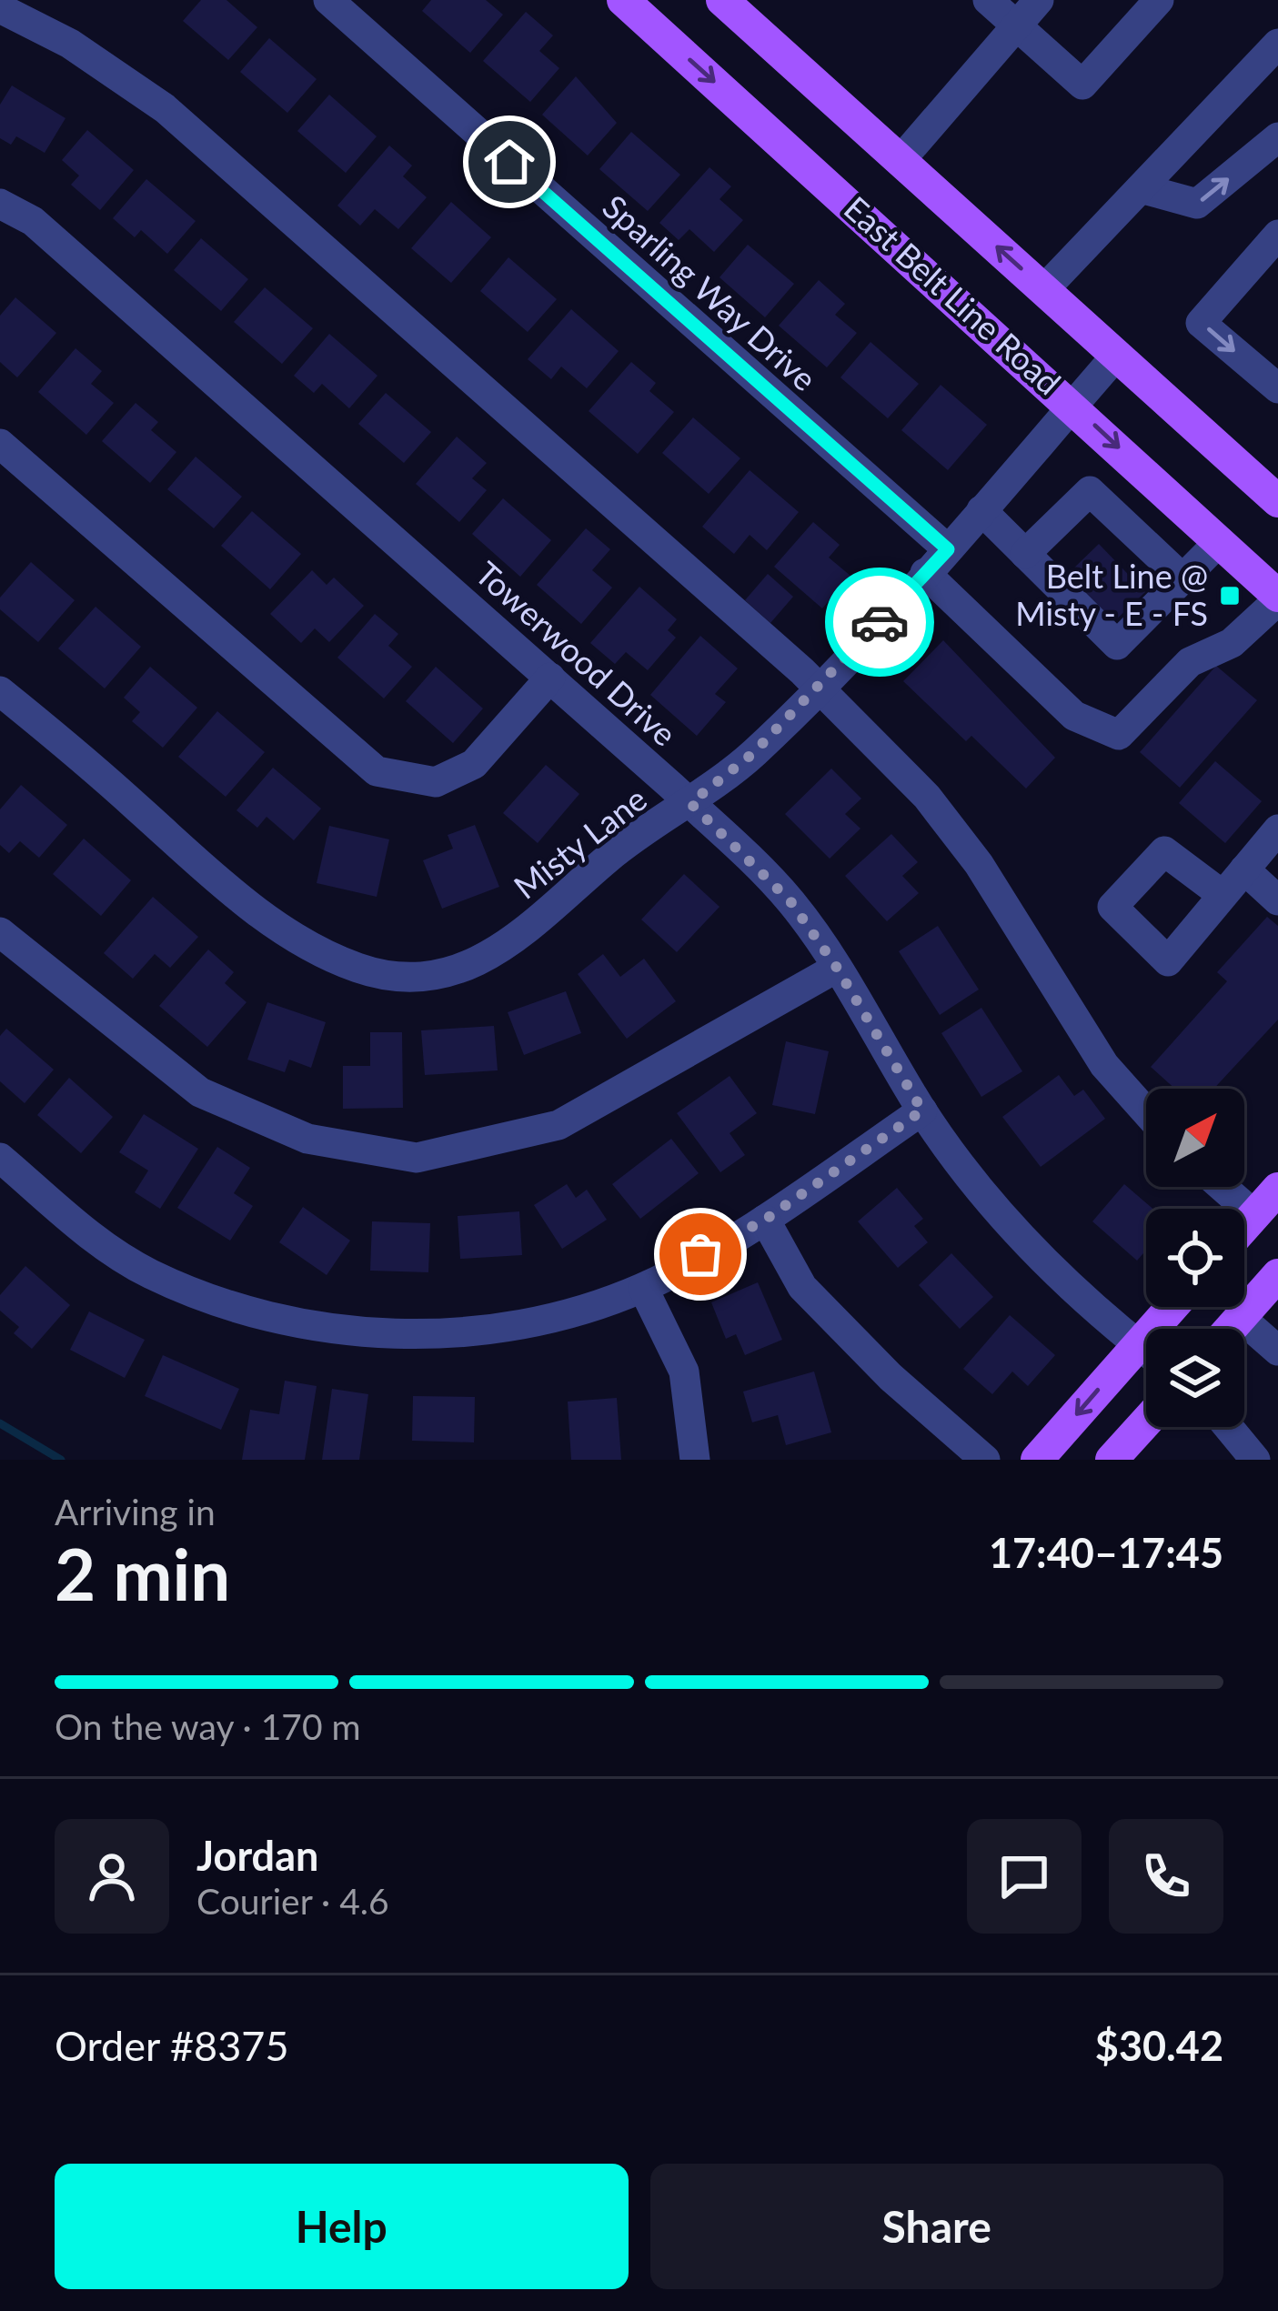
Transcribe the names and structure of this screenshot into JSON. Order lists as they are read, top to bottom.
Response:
{
  "streets": {
    "main road": ["East Belt Line Road"],
    "street": ["Sparling Way Drive", "Towerwood Drive", "Misty Lane"]
  },
  "crossings": [
    ["Sparling Way Drive", "Misty Lane"],
    ["East Belt Line Road", "Misty Lane"],
    ["Towerwood Drive", "Misty Lane"]
  ],
  "places": {
    "transit": ["Belt Line @ Misty - E - FS"]
  },
  "north": "top right",
  "page": {
    "heading": ["2 min", "Arriving in", "17:40–17:45"],
    "panel": [
      "Jordan",
      "Courier · 4.6",
      "Order #8375",
      "$30.42"
    ],
    "bar": "On the way · 170 m",
    "buttons": ["Help", "Share"]
  }
}
